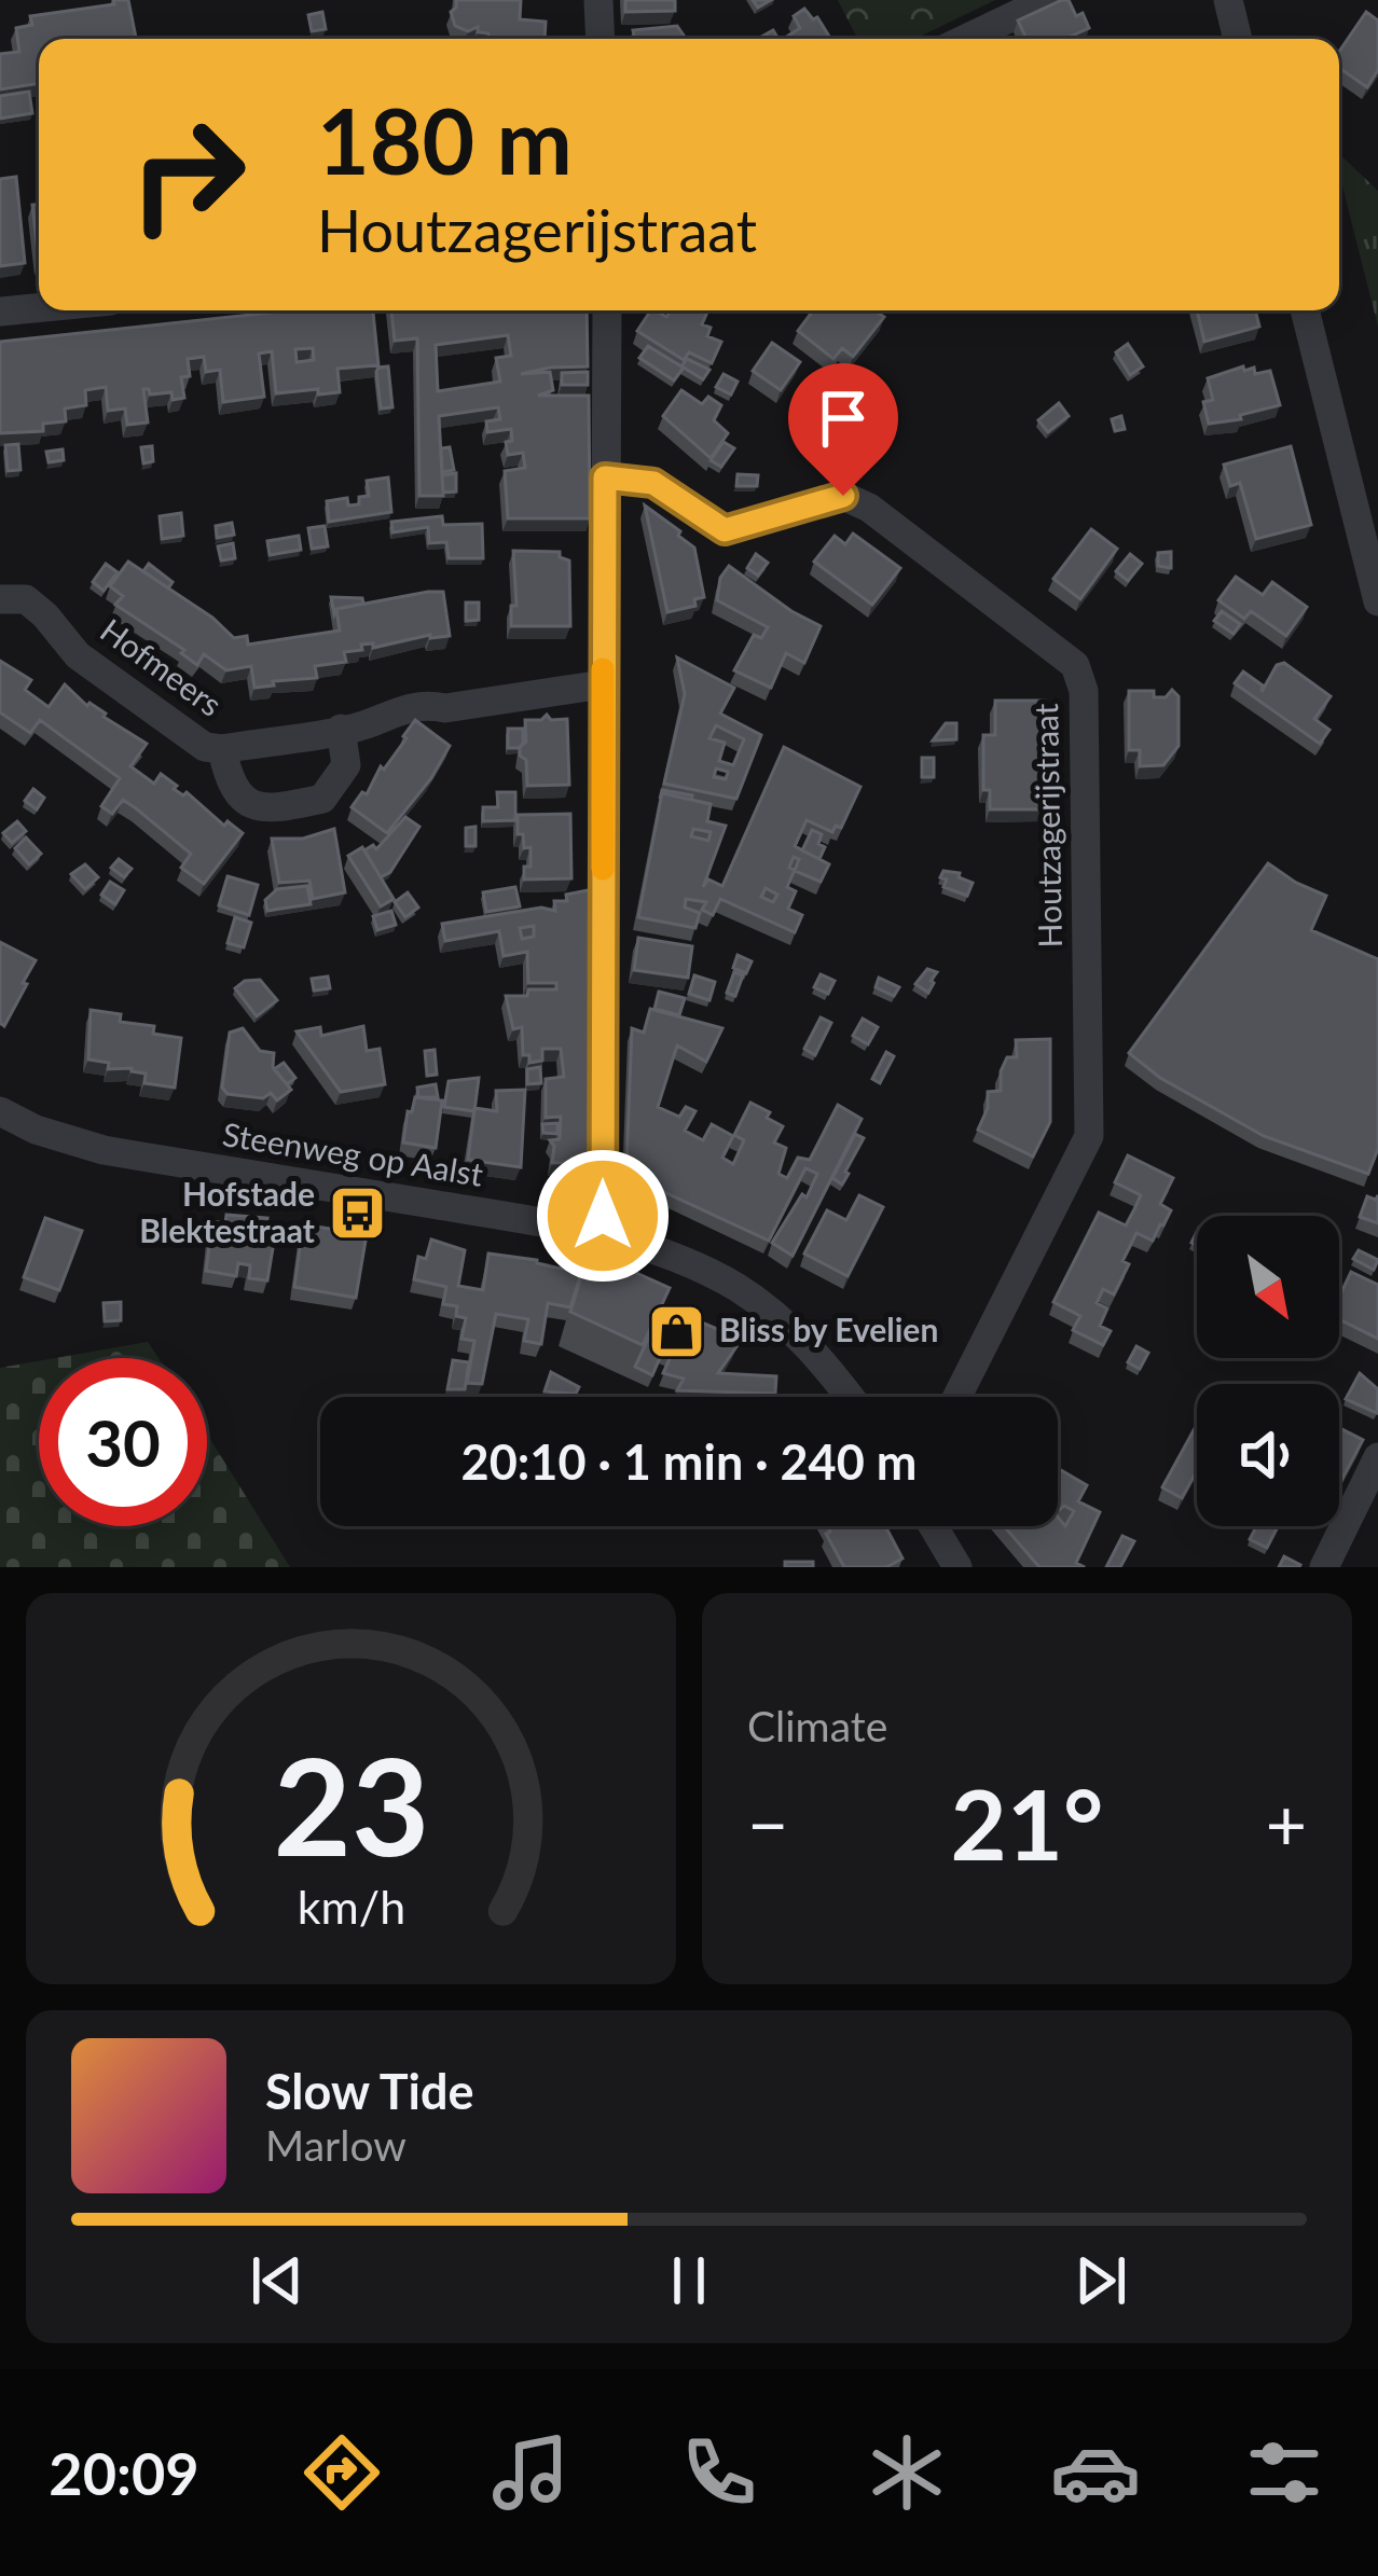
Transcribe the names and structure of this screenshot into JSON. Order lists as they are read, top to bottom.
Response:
{
  "streets": {
    "street": ["Hofmeers", "Houtzagerijstraat", "Steenweg op Aalst"]
  },
  "places": {
    "bus stop": ["Hofstade Blektestraat"],
    "shop": ["Bliss by Evelien"]
  },
  "north": "bottom right",
  "page": {
    "turn": ["180 m", "Houtzagerijstraat"],
    "limit": "30",
    "trip": "20:10 · 1 min · 240 m",
    "tile": "Climate",
    "heat": ["−", "21°", "+"],
    "song": ["Slow Tide", "Marlow"],
    "tabs": "20:09",
    "gauge": ["23", "km/h"]
  }
}
